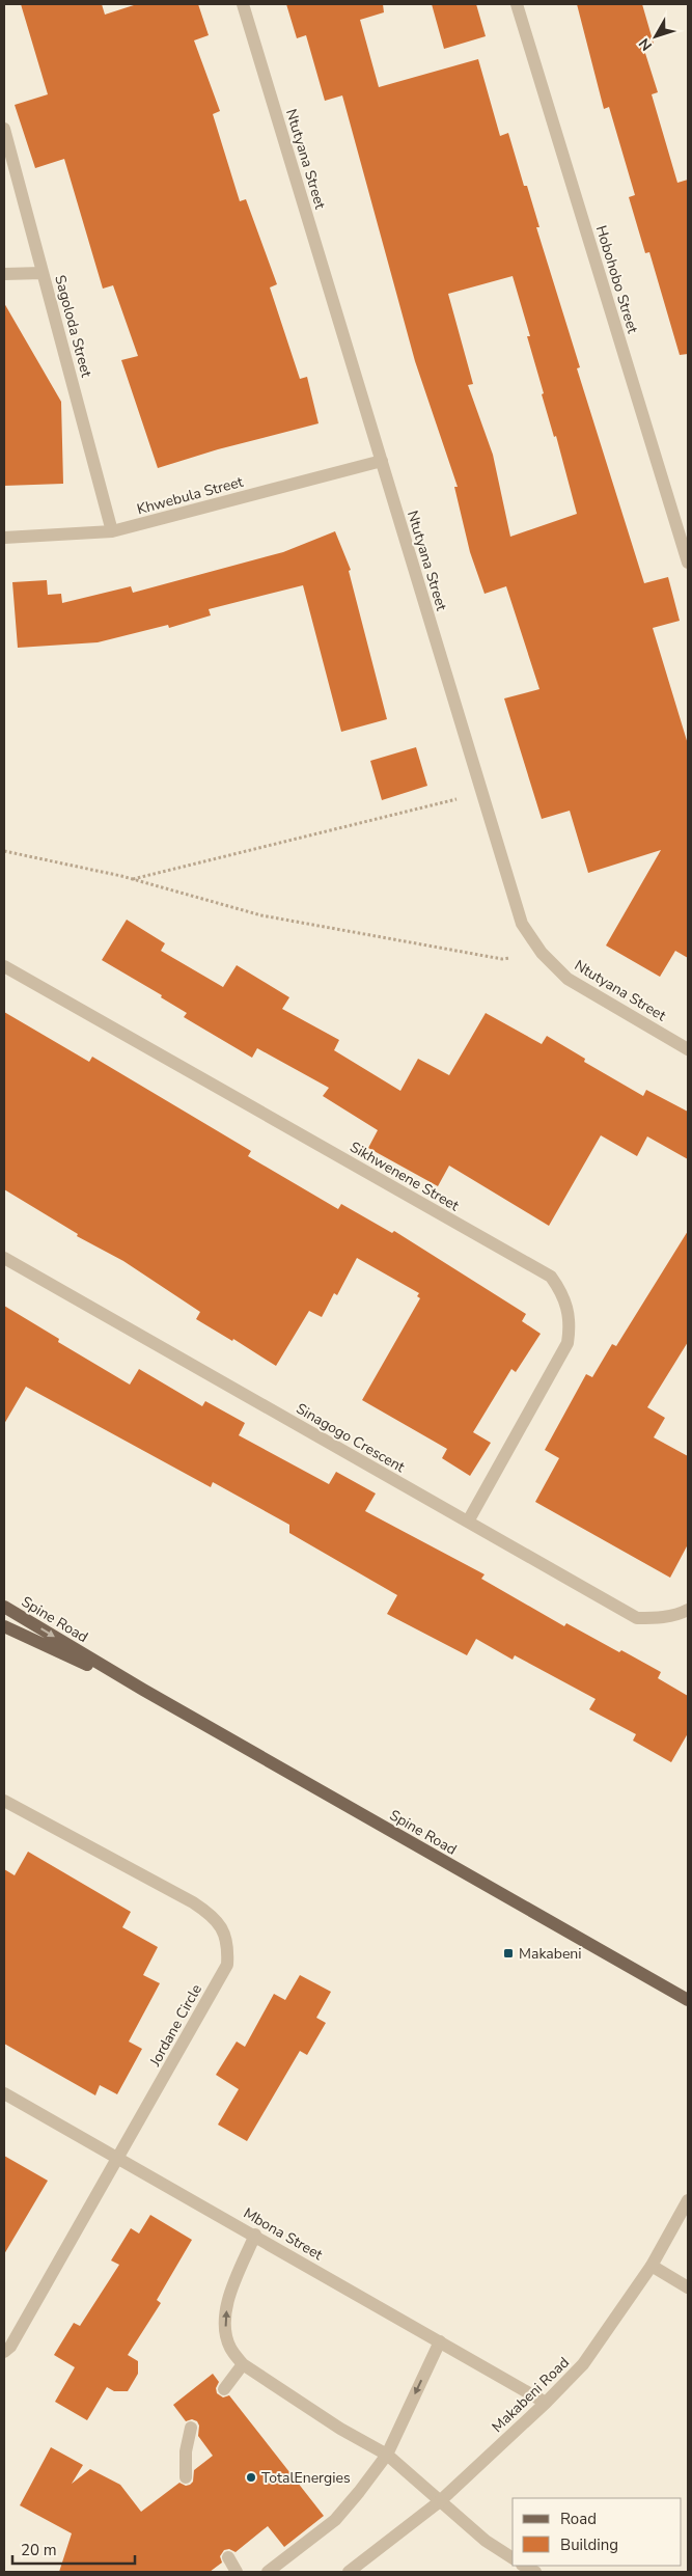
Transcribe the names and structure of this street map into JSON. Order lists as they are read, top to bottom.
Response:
{
  "streets": {
    "main road": ["Spine Road"],
    "street": [
      "Ntutyana Street",
      "Hobohobo Street",
      "Sagoloda Street",
      "Khwebula Street",
      "Sikhwenene Street",
      "Sinagogo Crescent",
      "Jordane Circle",
      "Mbona Street",
      "Makabeni Road"
    ]
  },
  "crossings": [
    ["Ntutyana Street", "Khwebula Street"],
    ["Sagoloda Street", "Khwebula Street"],
    ["Sikhwenene Street", "Sinagogo Crescent"],
    ["Jordane Circle", "Mbona Street"],
    ["Mbona Street", "Makabeni Road"]
  ],
  "places": {
    "transit": ["Makabeni"],
    "other": ["TotalEnergies"]
  },
  "legend": ["Road", "Building"],
  "scale_bar": "20 m",
  "north": "bottom left"
}
